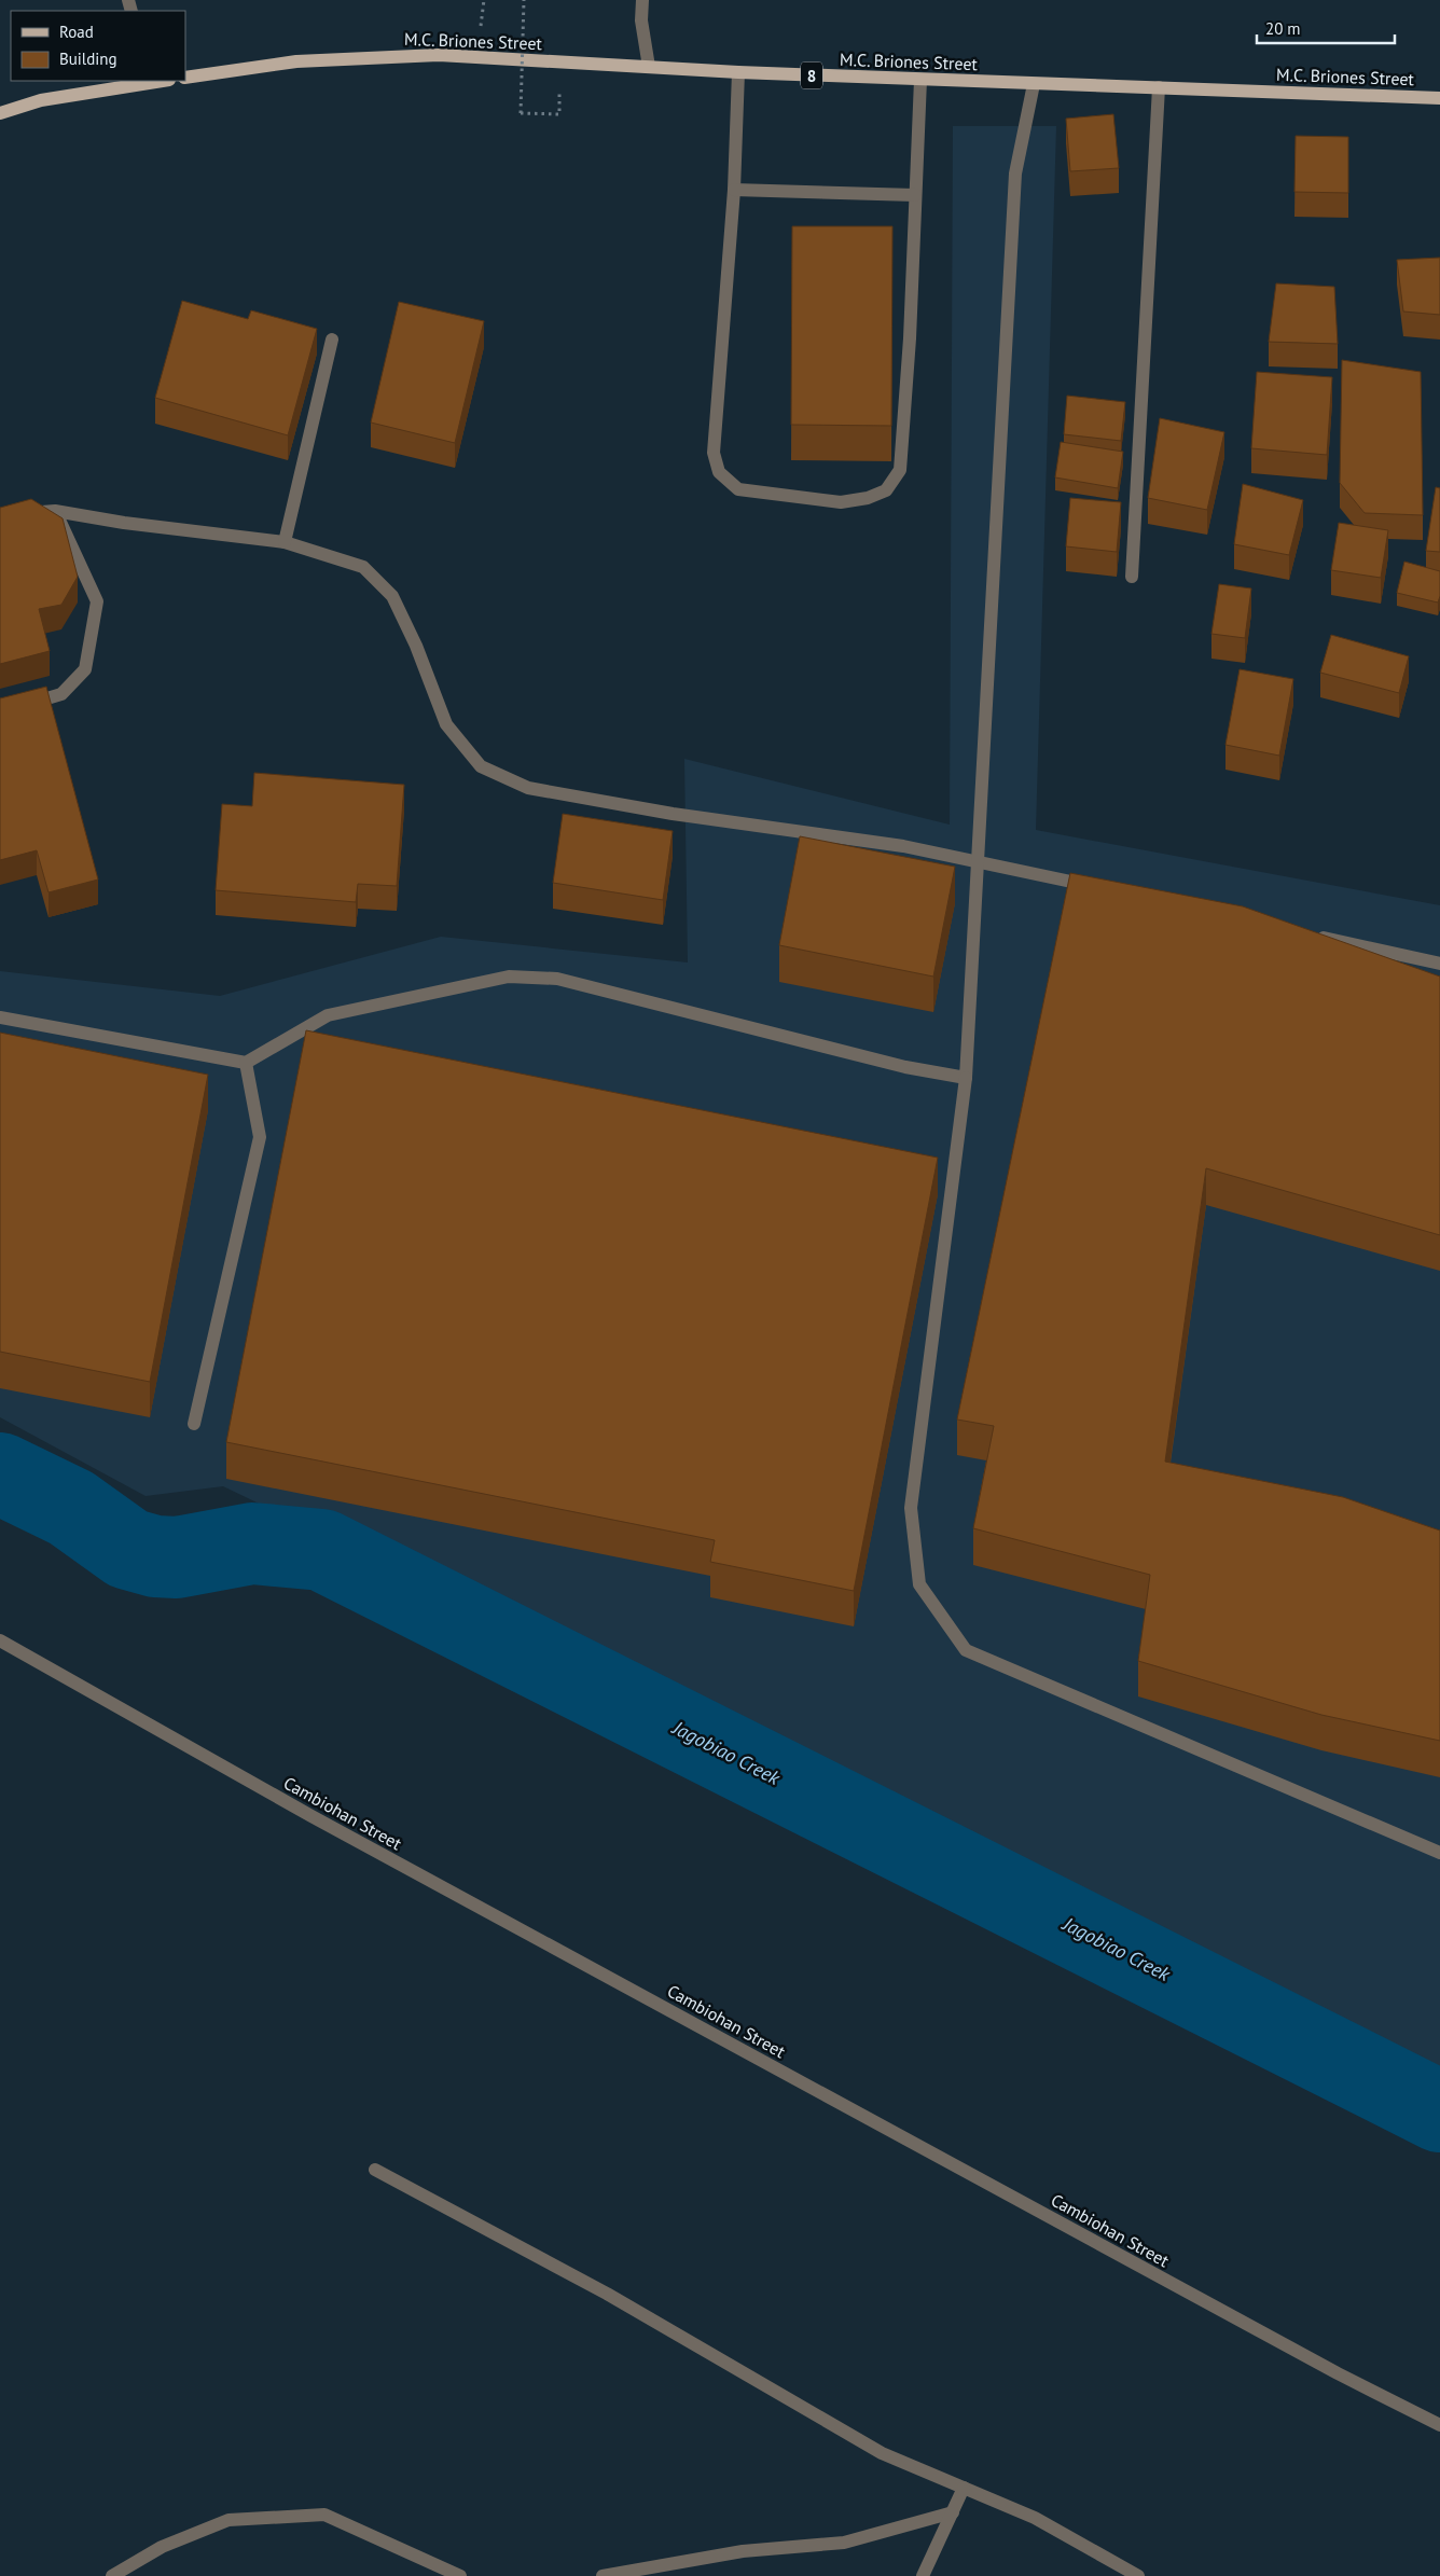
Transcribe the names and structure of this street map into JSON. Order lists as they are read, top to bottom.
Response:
{
  "streets": {
    "main road": ["M.C. Briones Street", "8"],
    "street": ["Cambiohan Street"]
  },
  "water": ["Jagobiao Creek"],
  "legend": ["Road", "Building"],
  "scale_bar": "20 m"
}
